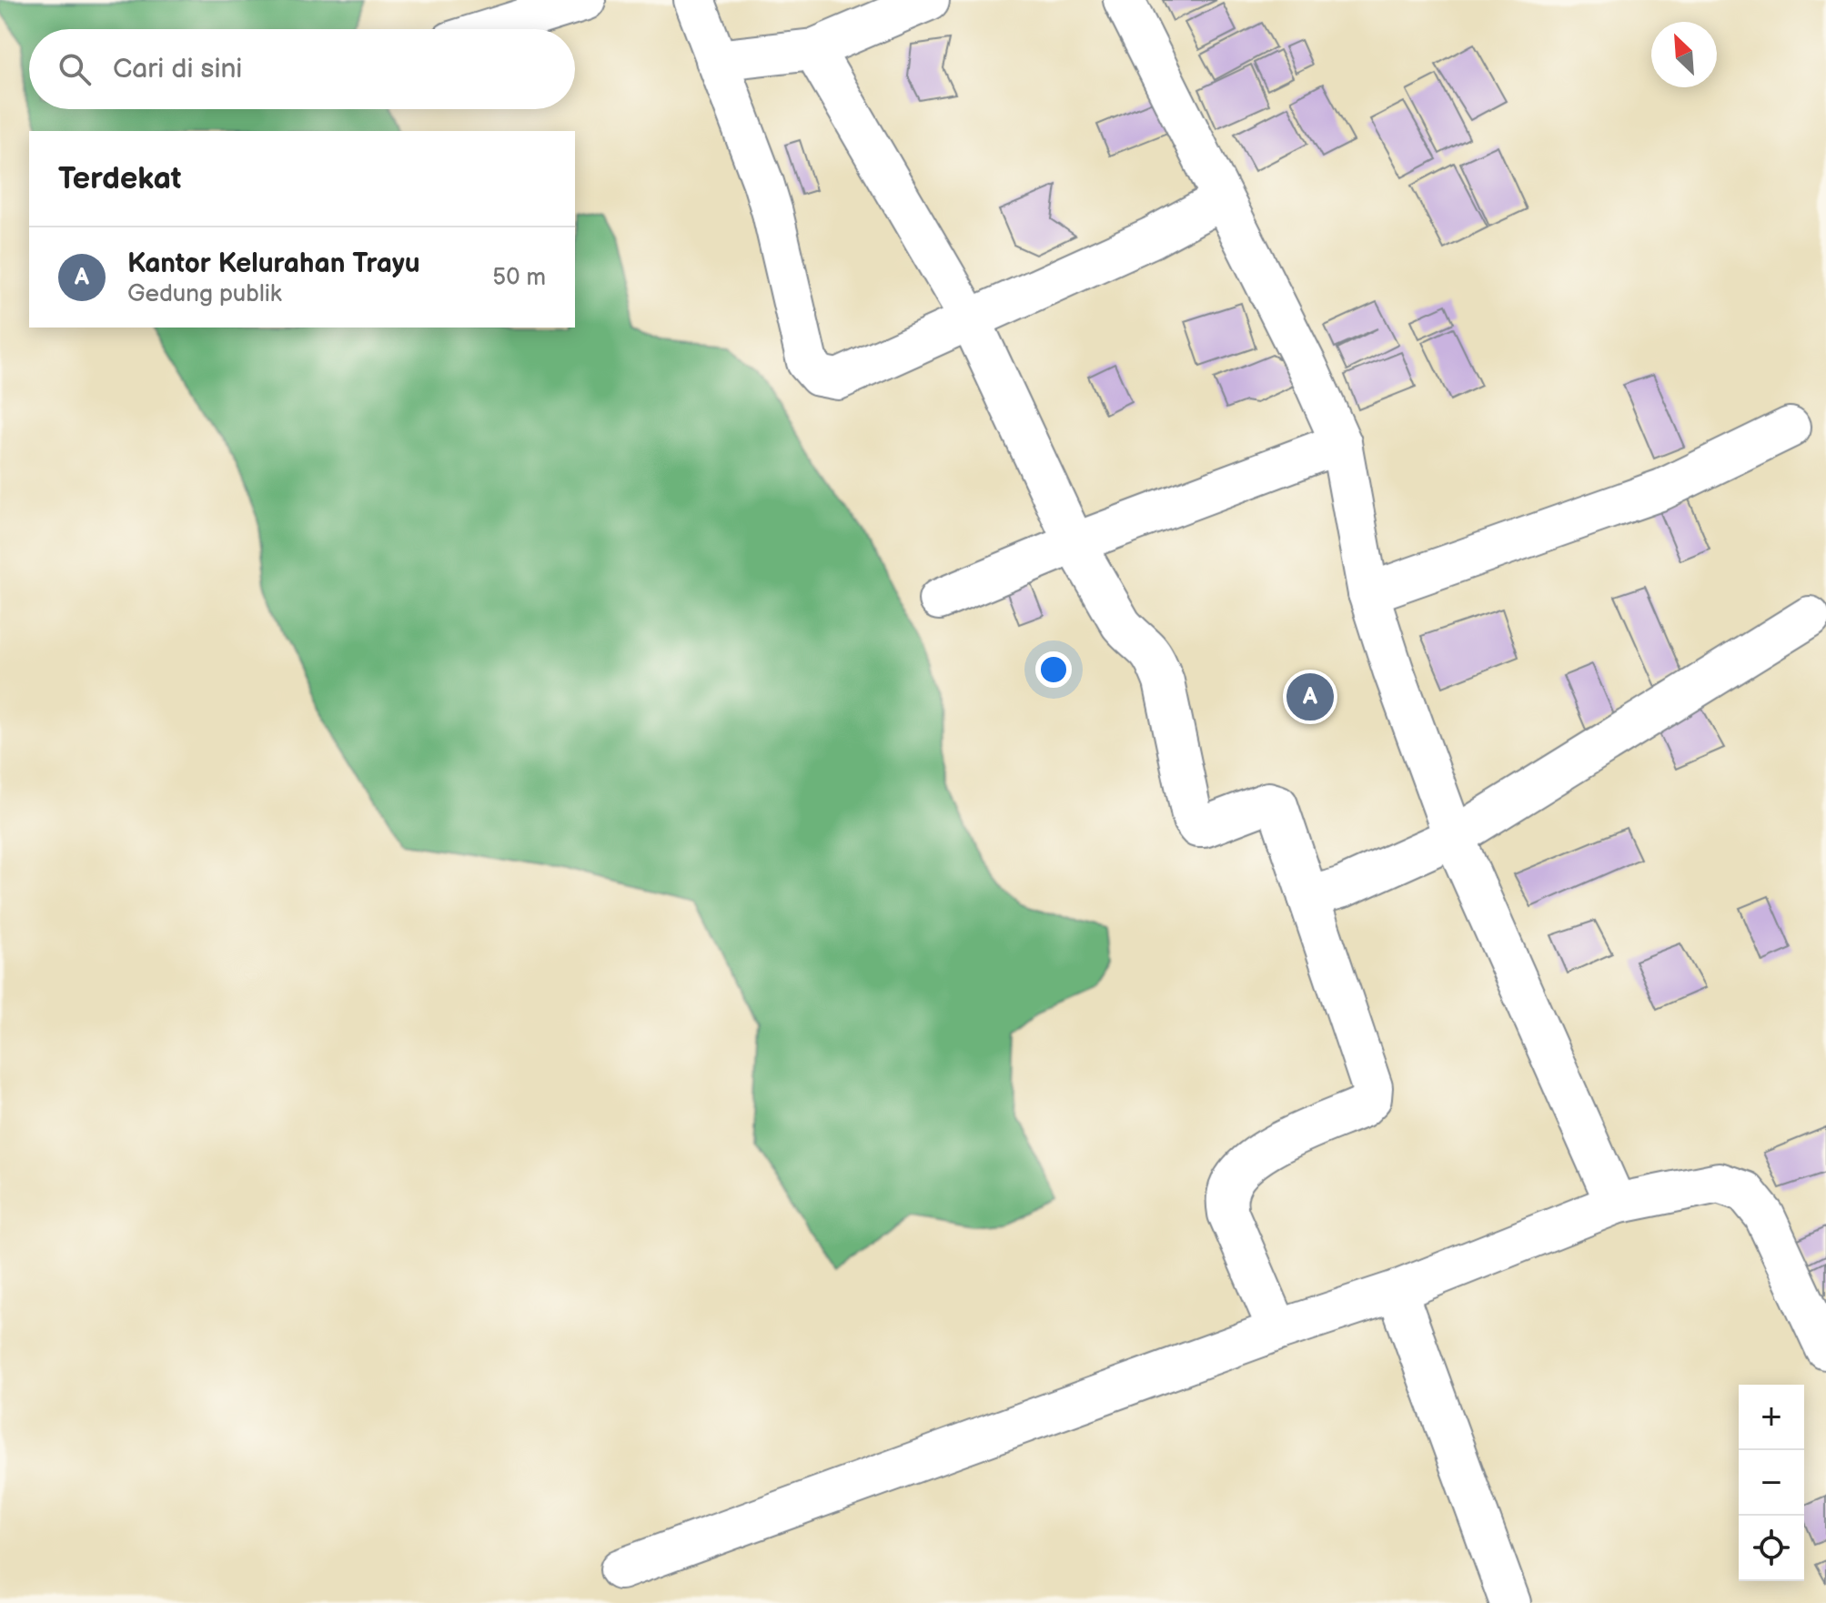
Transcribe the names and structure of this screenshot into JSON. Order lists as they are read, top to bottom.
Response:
{
  "north": "top left",
  "page": {
    "search": "Cari di sini",
    "heading": "Terdekat",
    "list": [
      {
        "mark": "A",
        "name": "Kantor Kelurahan Trayu",
        "note": "Gedung publik",
        "value": "50 m"
      }
    ],
    "pins": "A",
    "map_buttons": ["+", "−"]
  }
}
